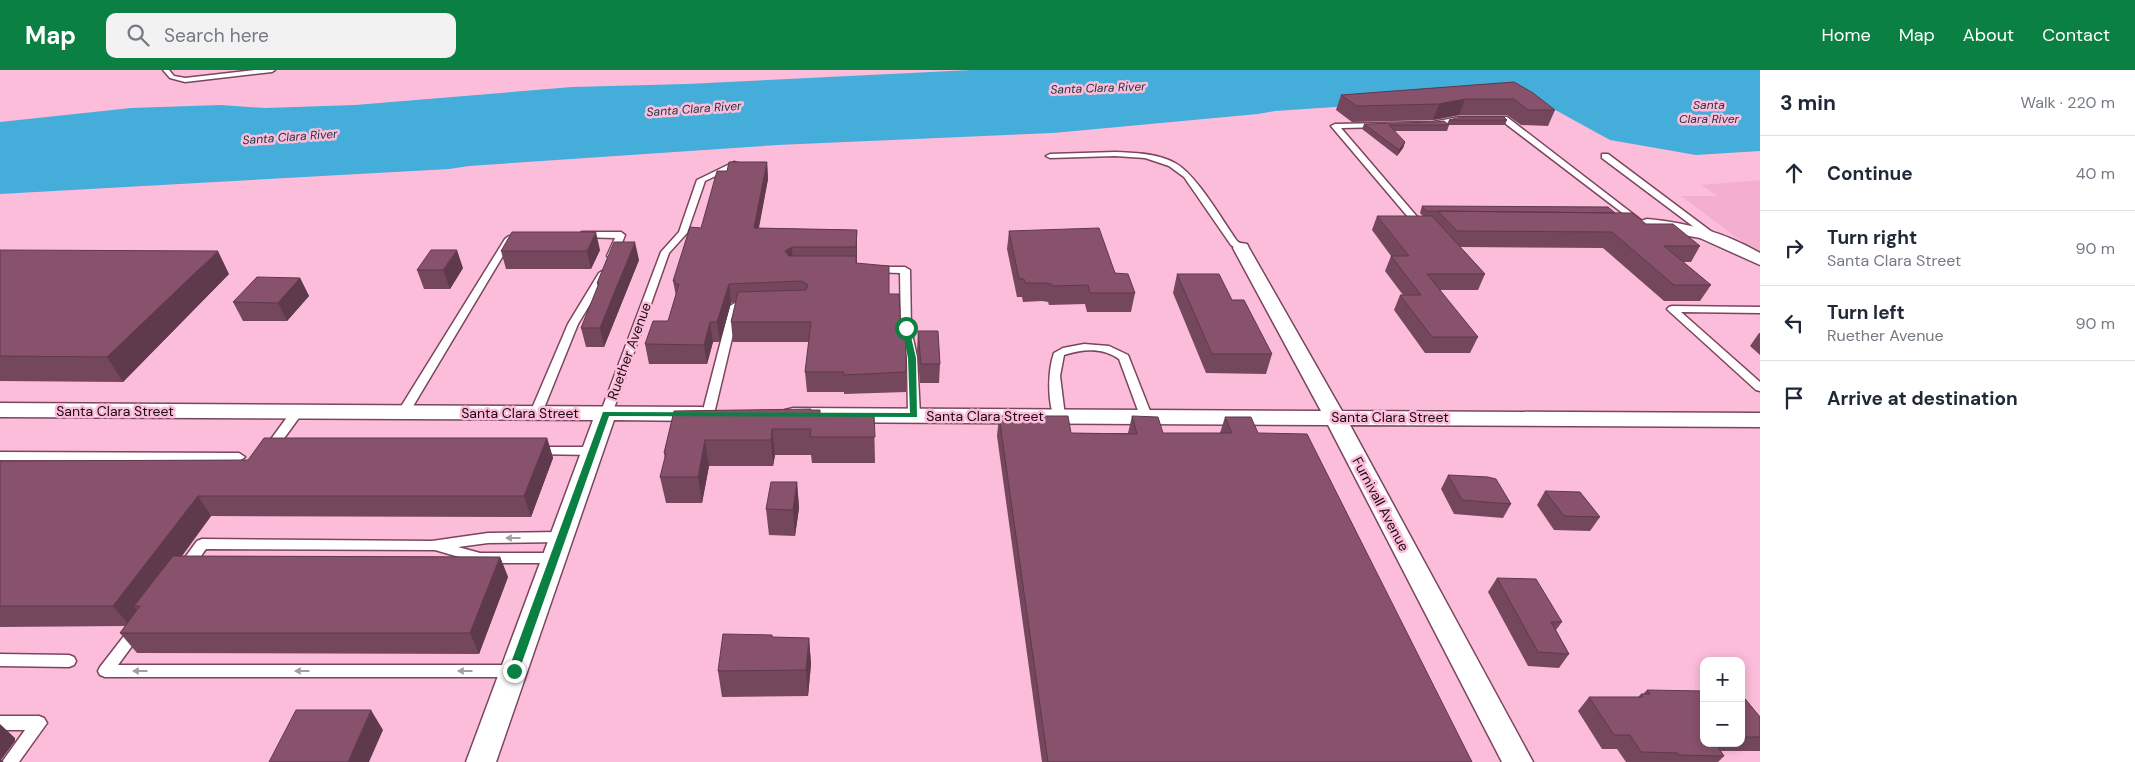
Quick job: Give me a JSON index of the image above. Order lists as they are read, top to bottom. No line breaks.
{"streets":{"street":["Ruether Avenue","Santa Clara Street","Furnivall Avenue"]},"crossings":[["Ruether Avenue","Santa Clara Street"],["Santa Clara Street","Furnivall Avenue"]],"water":["Santa Clara River"],"page":{"header":"Map","search":"Search here","nav":["Home","Map","About","Contact"],"heading":["3 min","Walk · 220 m"],"list":[["Continue","40 m"],["Turn right","Santa Clara Street","90 m"],["Turn left","Ruether Avenue","90 m"],"Arrive at destination"],"map_buttons":["+","−"]}}
